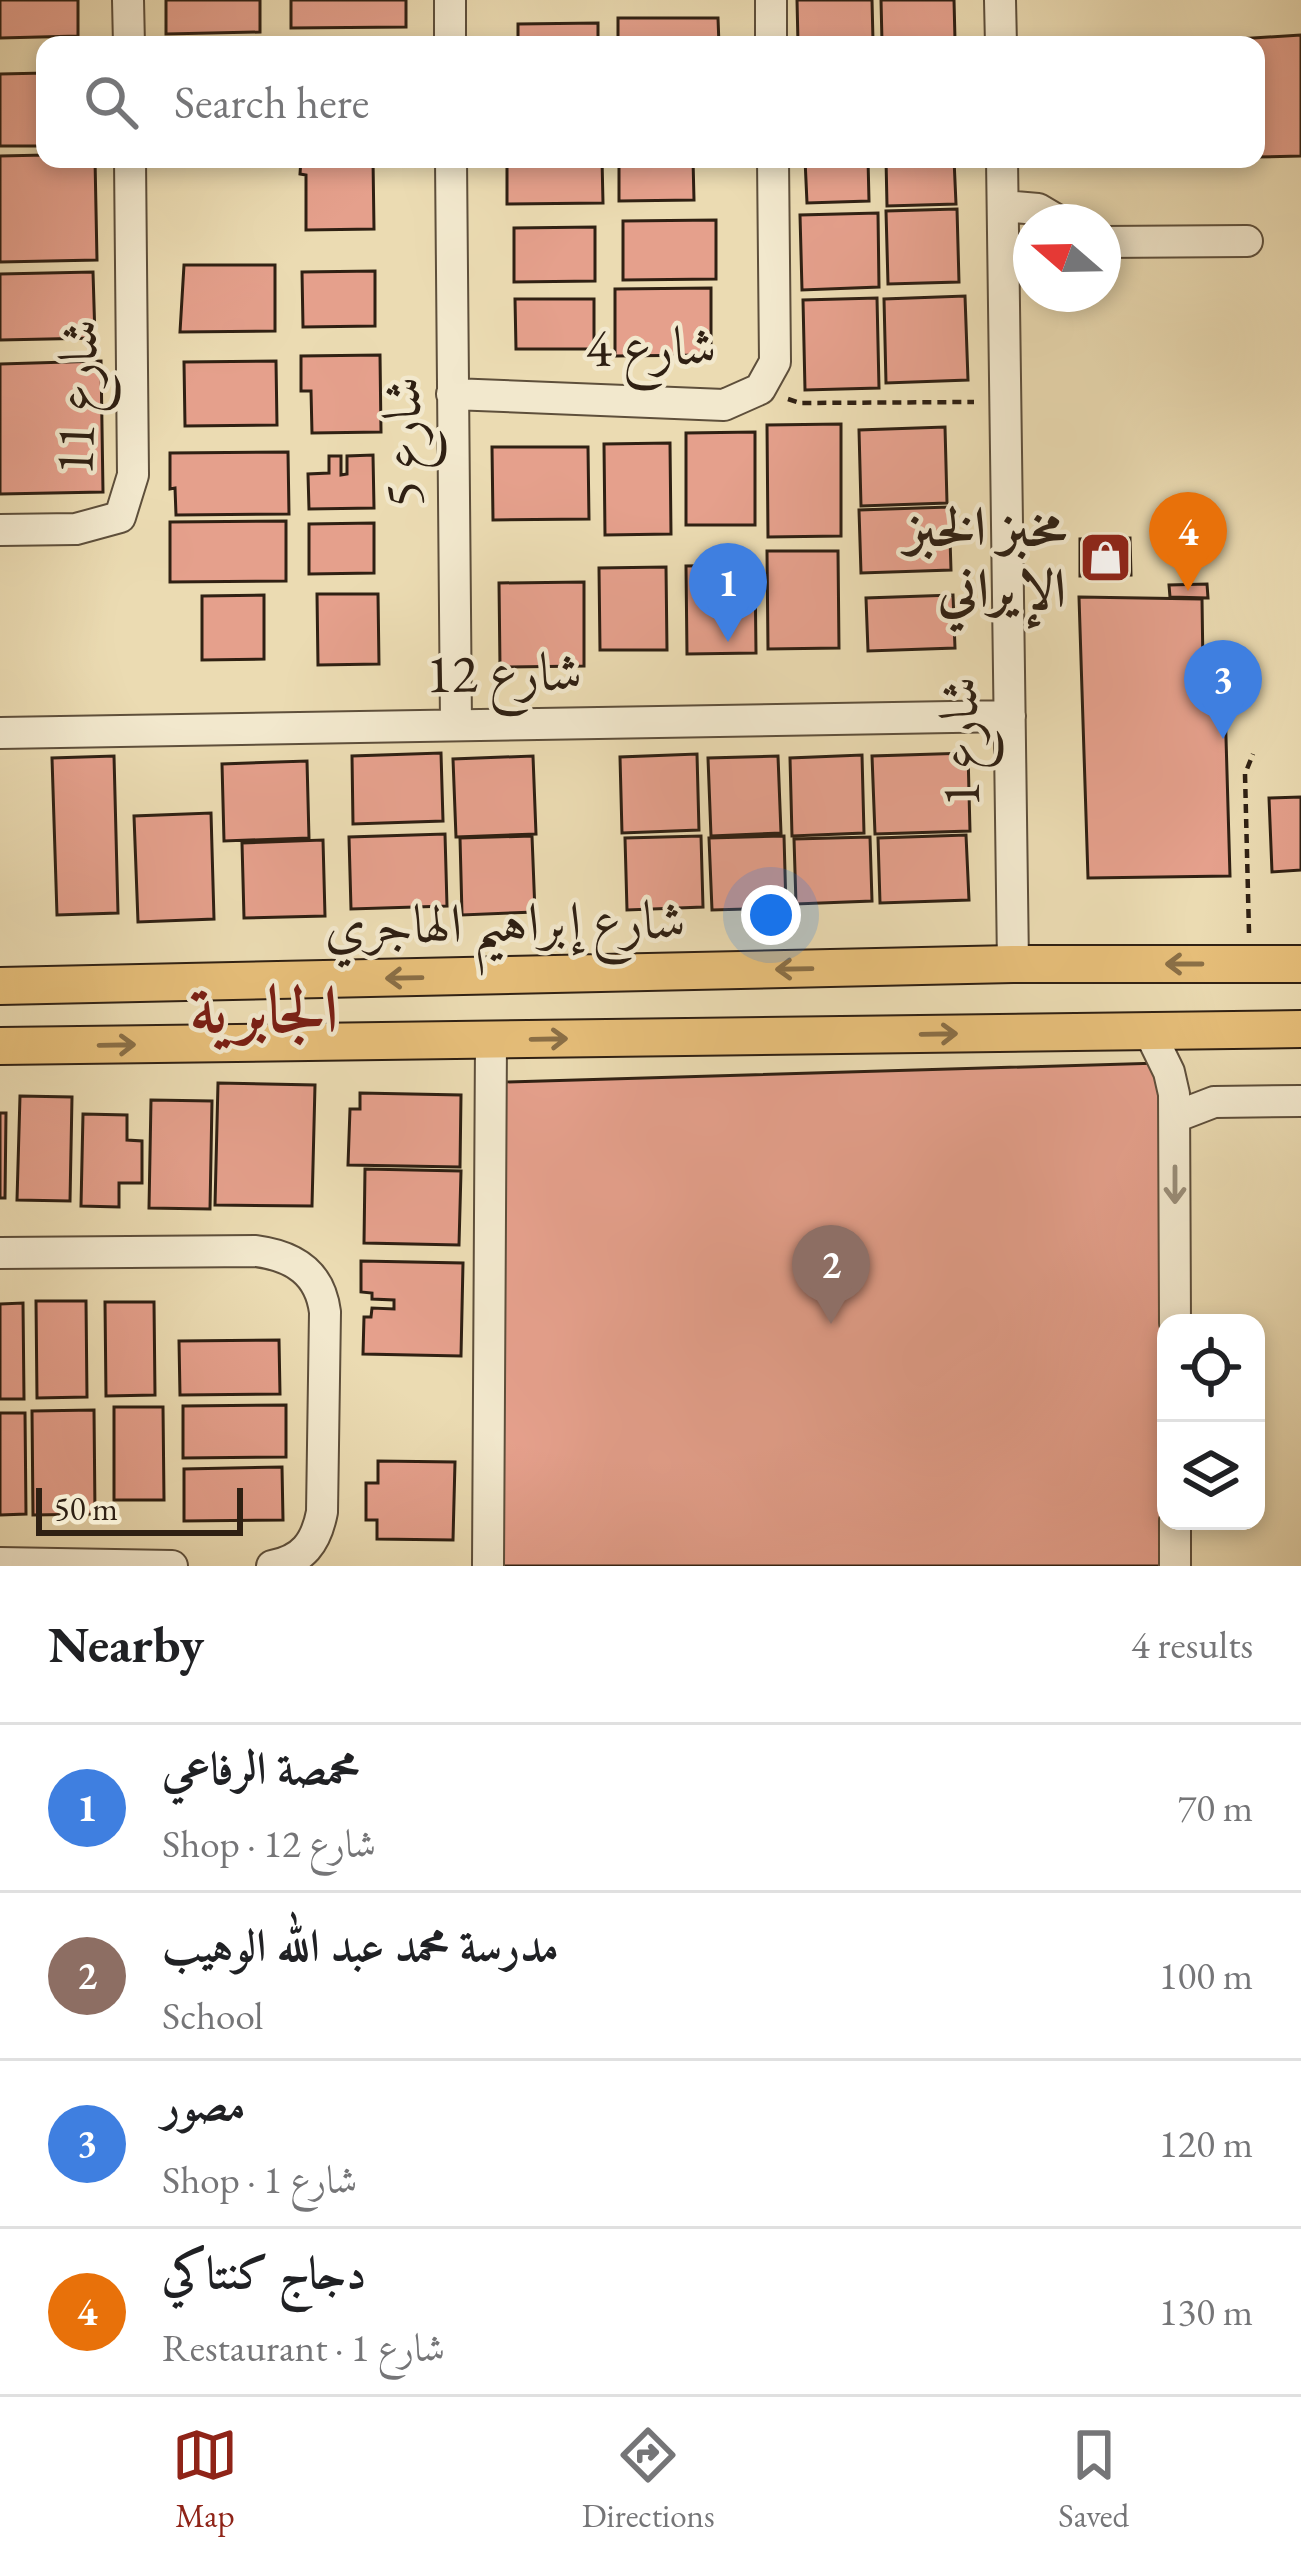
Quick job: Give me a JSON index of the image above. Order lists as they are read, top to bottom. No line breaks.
{"streets":{"main road":["شارع إبراهيم الهاجري"],"street":["شارع 4","شارع 11","شارع 5","شارع 12","شارع 1"]},"crossings":[["شارع 4","شارع 5"],["شارع 5","شارع 12"],["شارع 12","شارع 1"],["شارع 1","شارع إبراهيم الهاجري"]],"districts":["الجابرية"],"places":{"shop":["مخبز الخبز الإيراني"]},"scale_bar":"50 m","north":"left","page":{"search":"Search here","pins":["4","1","3","2"],"scale":"50 m","heading":["Nearby","4 results"],"list":[{"mark":"1","name":"محمصة الرفاعي","note":"Shop · شارع 12","value":"70 m"},{"mark":"2","name":"مدرسة محمد عبد الله الوهيب","note":"School","value":"100 m"},{"mark":"3","name":"مصور","note":"Shop · شارع 1","value":"120 m"},{"mark":"4","name":"دجاج كنتاكي","note":"Restaurant · شارع 1","value":"130 m"}],"nav":["Map","Directions","Saved"]}}
